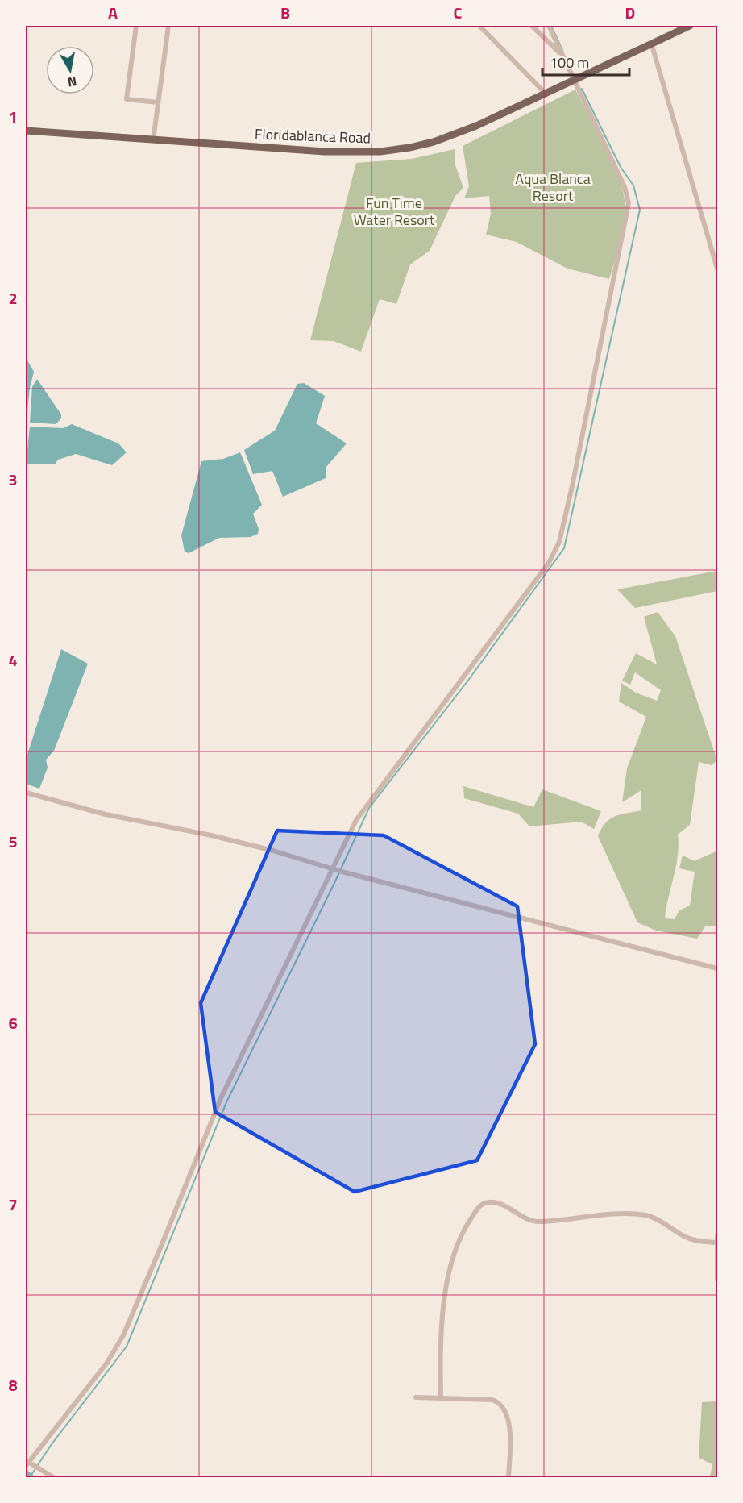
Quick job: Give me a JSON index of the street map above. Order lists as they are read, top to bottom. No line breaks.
{"streets":{"main road":["Floridablanca Road"]},"parks":["Aqua Blanca Resort","Fun Time Water Resort"],"scale_bar":"100 m","north":"bottom","grid":{"columns":["A","B","C","D"],"rows":["1","2","3","4","5","6","7","8"]}}
